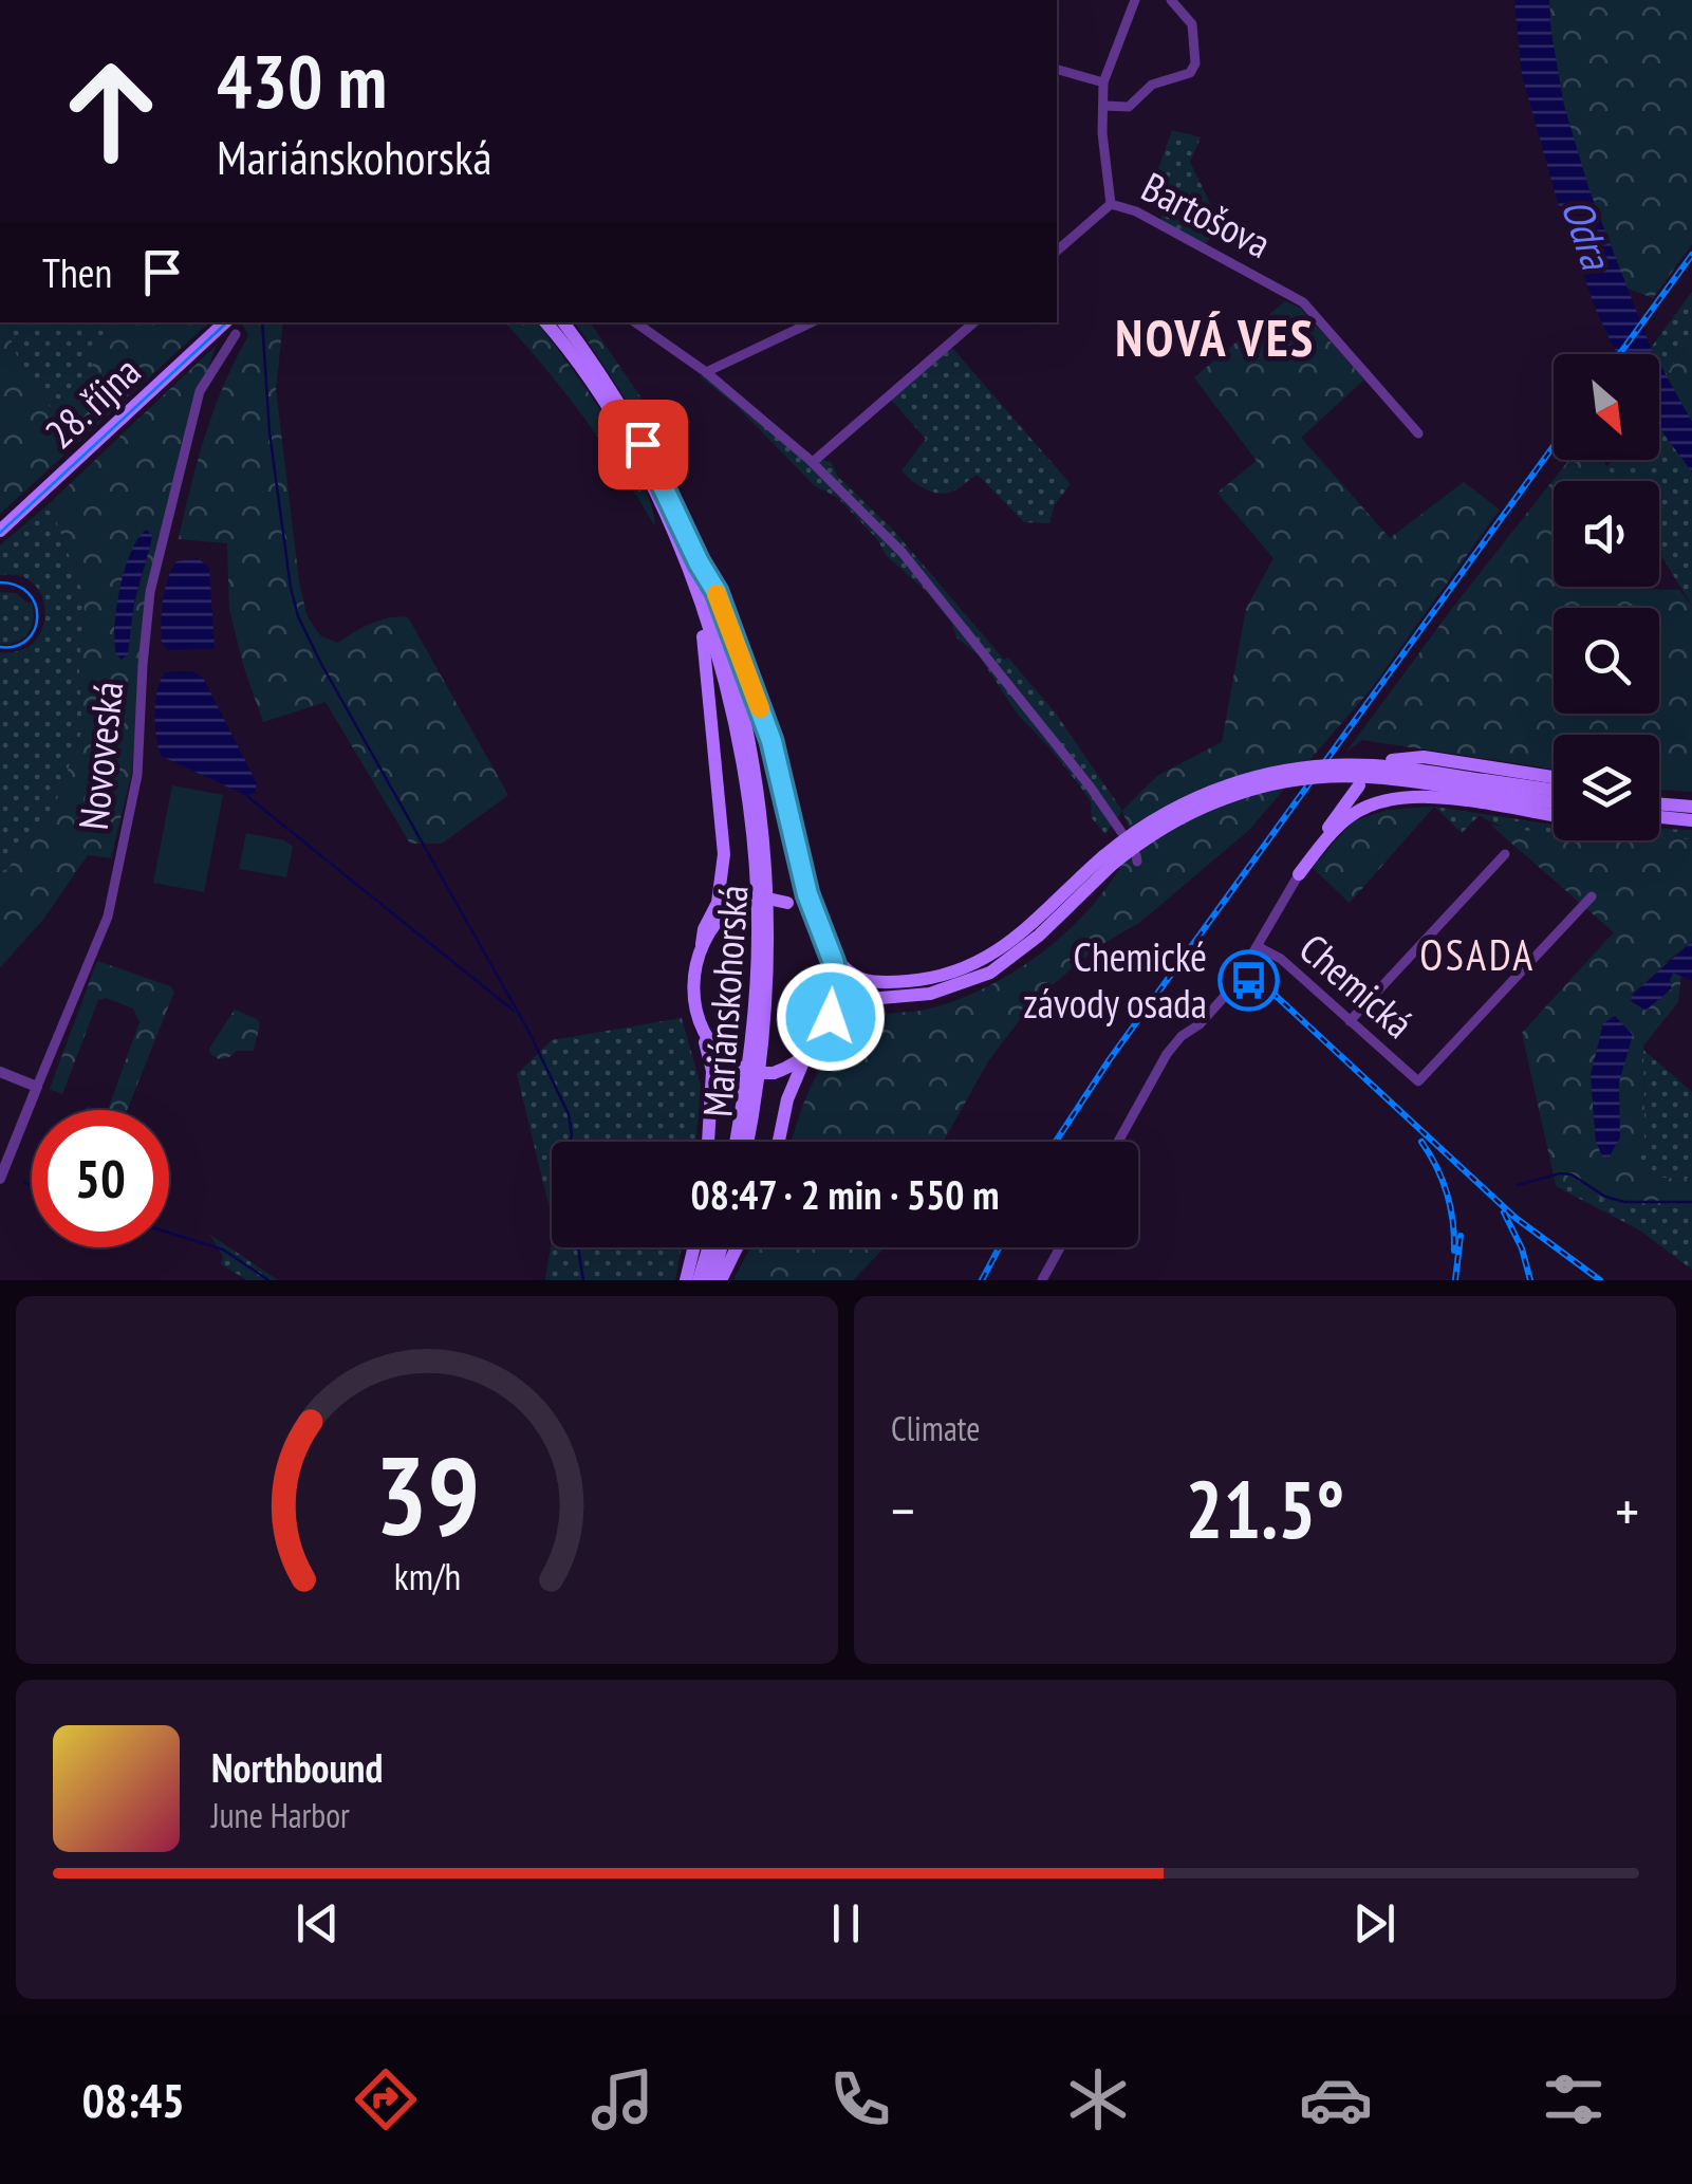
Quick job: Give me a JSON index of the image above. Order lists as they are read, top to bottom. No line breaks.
{"streets":{"main road":["28. října","Mariánskohorská"],"street":["Bartošova","Novoveská","Chemická"]},"districts":["NOVÁ VES","OSADA"],"water":["Odra"],"places":{"bus stop":["Chemické závody osada"]},"north":"bottom right","page":{"turn":["430 m","Mariánskohorská"],"then":"Then","limit":"50","trip":"08:47 · 2 min · 550 m","tile":"Climate","heat":["−","21.5°","+"],"song":["Northbound","June Harbor"],"tabs":"08:45","gauge":["39","km/h"]}}
